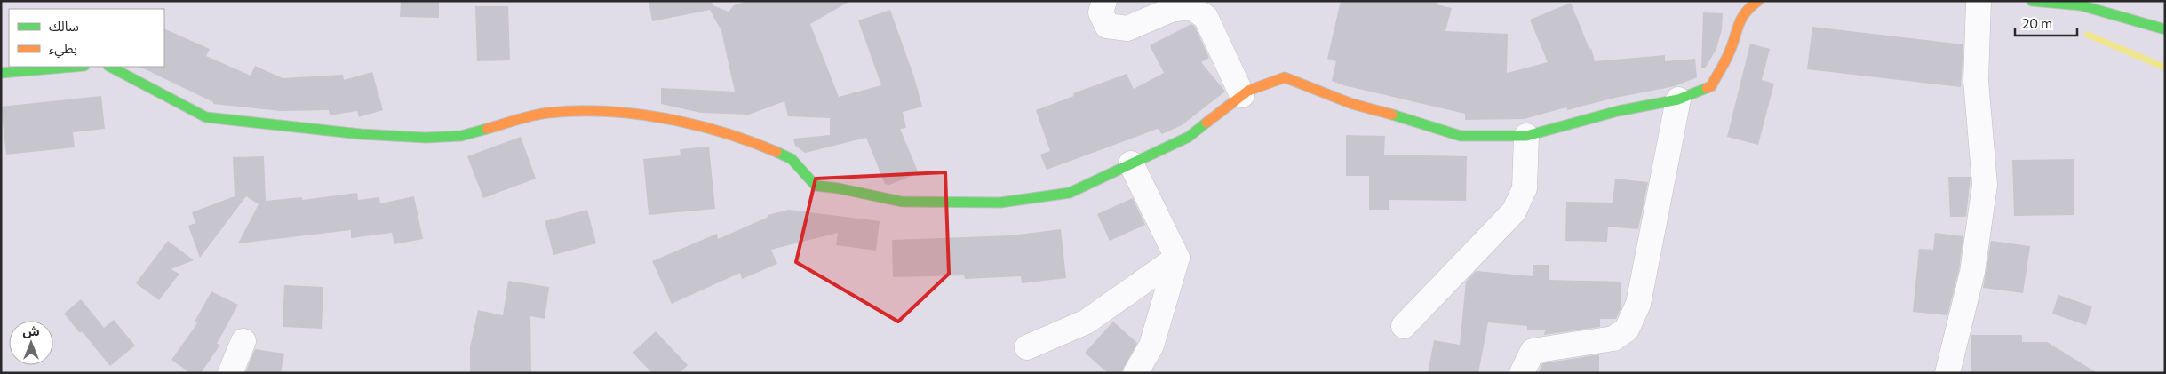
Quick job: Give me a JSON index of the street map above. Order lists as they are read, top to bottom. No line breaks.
{"legend":["سالك","بطيء"],"scale_bar":"20 m","north":"top"}
